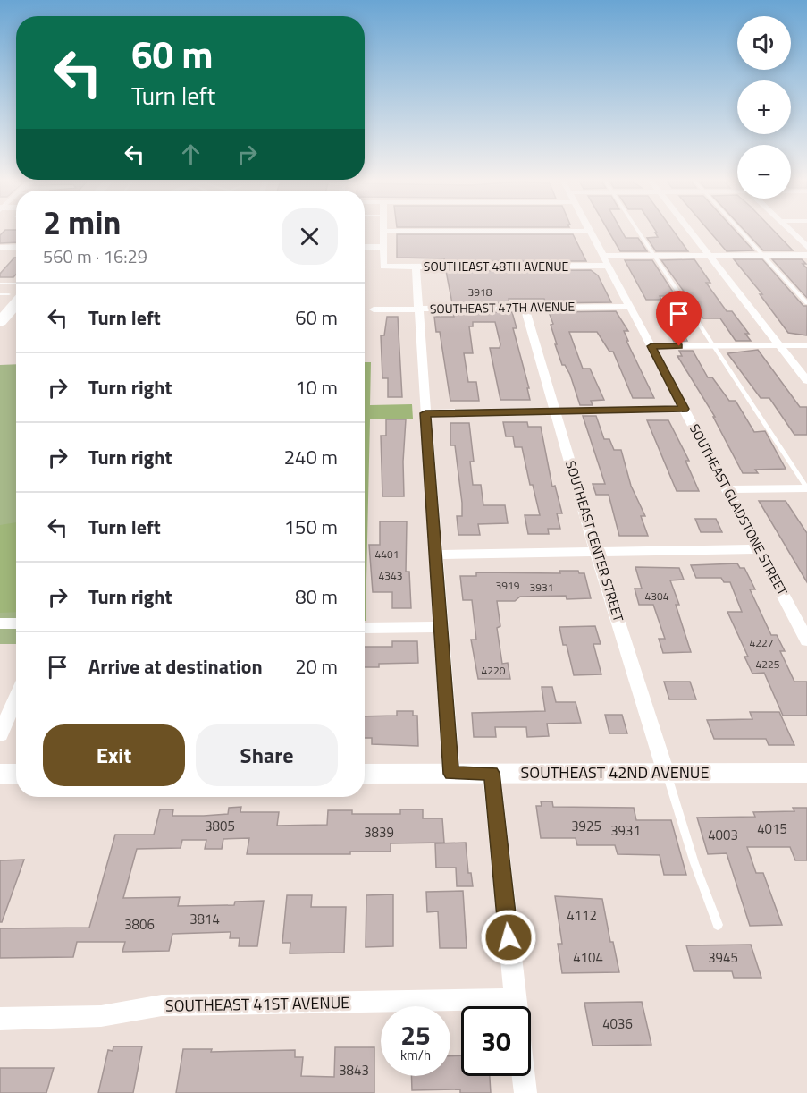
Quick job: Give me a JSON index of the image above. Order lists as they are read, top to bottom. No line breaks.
{"streets":{"street":["SOUTHEAST 48TH AVENUE","SOUTHEAST 47TH AVENUE","SOUTHEAST GLADSTONE STREET","SOUTHEAST CENTER STREET","SOUTHEAST 42ND AVENUE","SOUTHEAST 41ST AVENUE"]},"crossings":[["SOUTHEAST 48TH AVENUE","SOUTHEAST GLADSTONE STREET"],["SOUTHEAST 47TH AVENUE","SOUTHEAST GLADSTONE STREET"],["SOUTHEAST 47TH AVENUE","SOUTHEAST CENTER STREET"],["SOUTHEAST CENTER STREET","SOUTHEAST 42ND AVENUE"]],"house_numbers":["3918","4401","4343","3919","3931","4304","4227","4225","4220","3805","3925","4015","3931","3839","4003","4112","3814","3806","4104","3945","4036","3843"],"page":{"map_buttons":["+","−"],"turn":["60 m","Turn left"],"heading":["2 min","560 m · 16:29"],"list":[{"name":"Turn left","value":"60 m"},{"name":"Turn right","value":"10 m"},{"name":"Turn right","value":"240 m"},{"name":"Turn left","value":"150 m"},{"name":"Turn right","value":"80 m"},{"name":"Arrive at destination","value":"20 m"}],"buttons":["Exit","Share"],"speed":"25 km/h","limit":"30"}}
